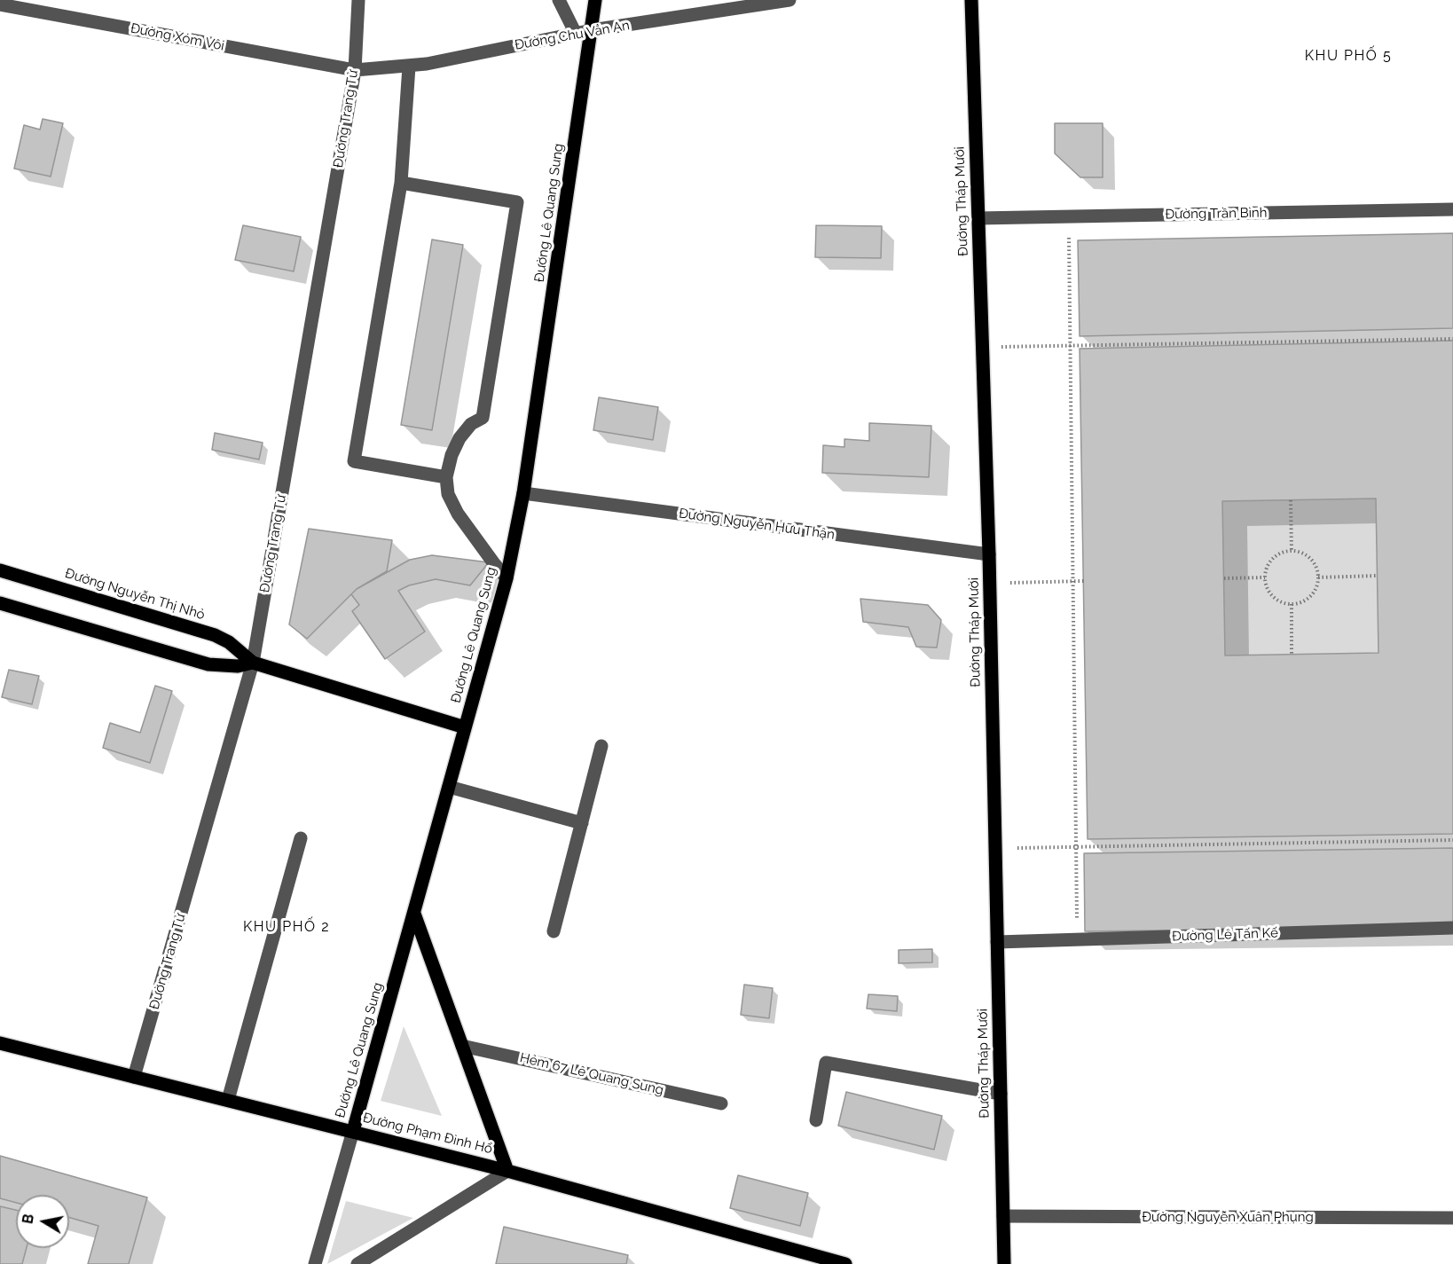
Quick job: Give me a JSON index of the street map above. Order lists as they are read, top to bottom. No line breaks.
{"streets":{"main road":["Đường Tháp Mười","Đường Lê Quang Sung","Đường Nguyễn Thị Nhỏ","Đường Phạm Đình Hổ"],"street":["Đường Chu Văn An","Đường Xóm Vôi","Đường Trang Tử","Đường Trần Bình","Đường Nguyễn Hữu Thận","Đường Lê Tấn Kế","Hẻm 67 Lê Quang Sung","Đường Nguyễn Xuân Phụng"]},"crossings":[["Đường Chu Văn An","Đường Xóm Vôi"],["Đường Chu Văn An","Đường Trang Tử"],["Đường Chu Văn An","Đường Lê Quang Sung"],["Đường Xóm Vôi","Đường Trang Tử"],["Đường Trang Tử","Đường Nguyễn Thị Nhỏ"],["Đường Trang Tử","Đường Phạm Đình Hổ"],["Đường Tháp Mười","Đường Trần Bình"],["Đường Tháp Mười","Đường Nguyễn Hữu Thận"],["Đường Tháp Mười","Đường Lê Tấn Kế"],["Đường Tháp Mười","Đường Nguyễn Xuân Phụng"],["Đường Lê Quang Sung","Đường Nguyễn Hữu Thận"],["Đường Lê Quang Sung","Đường Nguyễn Thị Nhỏ"],["Đường Lê Quang Sung","Đường Phạm Đình Hổ"]],"districts":["KHU PHỐ 5","KHU PHỐ 2"],"north":"left"}
